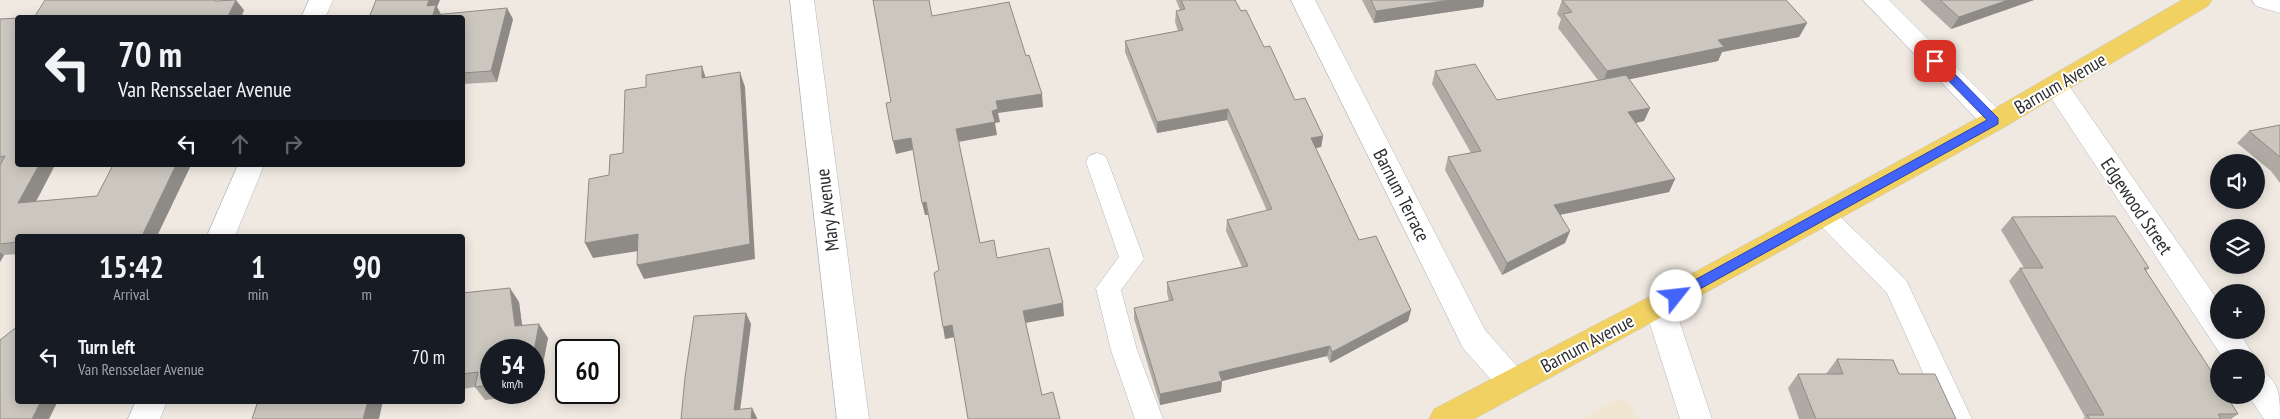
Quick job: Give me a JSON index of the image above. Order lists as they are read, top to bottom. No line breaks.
{"streets":{"main road":["Barnum Avenue"],"street":["Barnum Terrace","Edgewood Street","Mary Avenue"]},"crossings":[["Barnum Avenue","Barnum Terrace"],["Barnum Avenue","Edgewood Street"]],"page":{"turn":["70 m","Van Rensselaer Avenue"],"map_buttons":["+","−"],"eta":["15:42","Arrival","1","min","90","m"],"list":[{"name":"Turn left","note":"Van Rensselaer Avenue","value":"70 m"}],"speed":"54 km/h","limit":"60"}}
